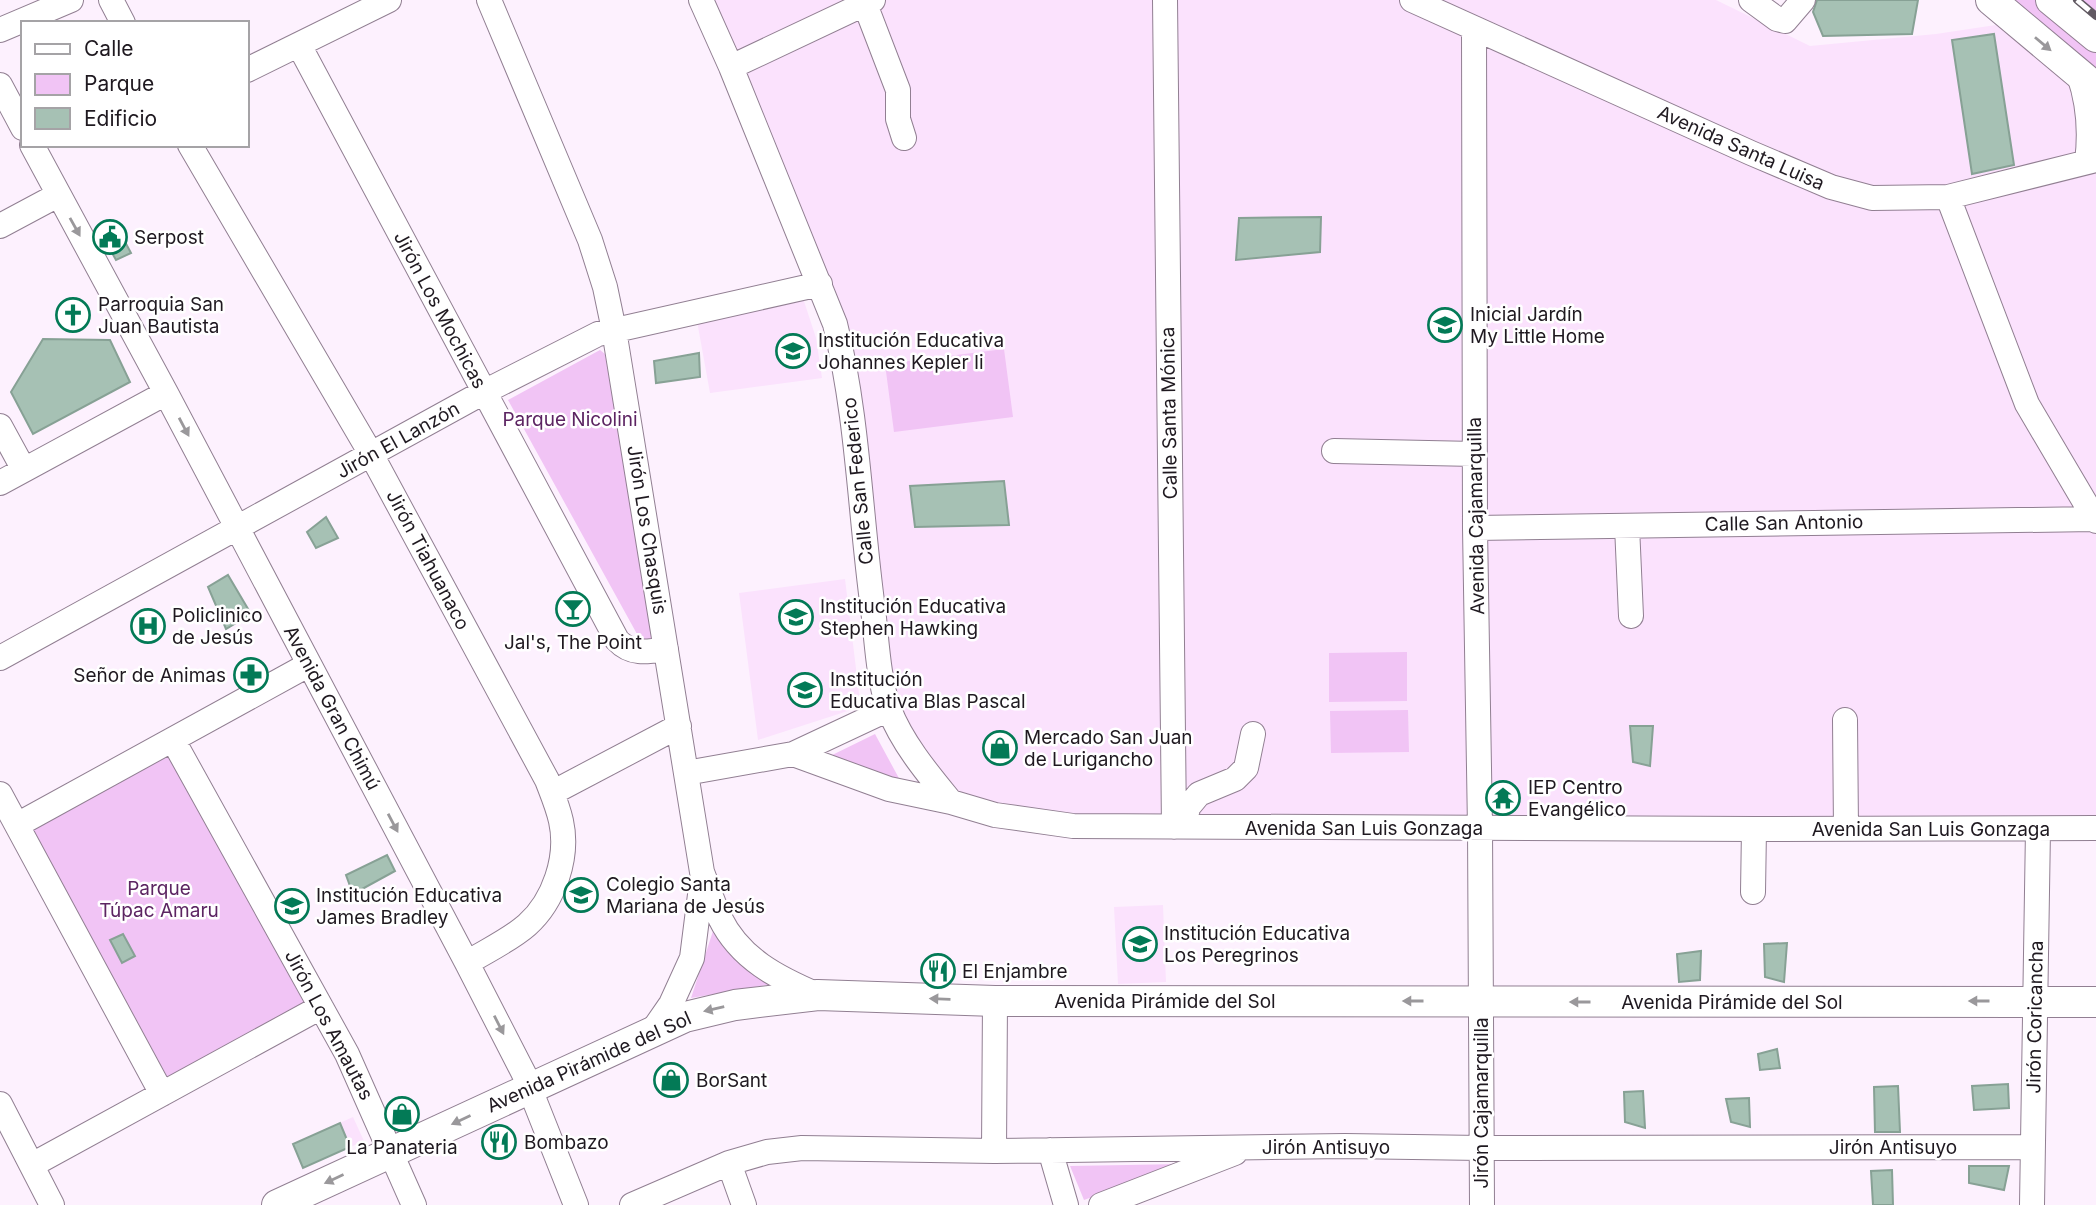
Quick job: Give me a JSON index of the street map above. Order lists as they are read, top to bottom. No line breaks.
{"streets":{"main road":["Avenida Pirámide del Sol"],"street":["Avenida Santa Luisa","Jirón Los Mochicas","Calle Santa Mónica","Jirón El Lanzón","Calle San Federico","Avenida Cajamarquilla","Calle San Antonio","Jirón Los Chasquis","Jirón Tiahuanaco","Avenida Gran Chimú","Avenida San Luis Gonzaga","Jirón Coricancha","Jirón Los Amautas","Jirón Cajamarquilla","Jirón Antisuyo"]},"crossings":[["Avenida Santa Luisa","Avenida Cajamarquilla"],["Jirón Los Mochicas","Jirón El Lanzón"],["Jirón Los Mochicas","Jirón Los Chasquis"],["Calle Santa Mónica","Avenida San Luis Gonzaga"],["Jirón El Lanzón","Calle San Federico"],["Jirón El Lanzón","Jirón Los Chasquis"],["Jirón El Lanzón","Jirón Tiahuanaco"],["Jirón El Lanzón","Avenida Gran Chimú"],["Calle San Federico","Avenida San Luis Gonzaga"],["Avenida Cajamarquilla","Calle San Antonio"],["Avenida Cajamarquilla","Avenida San Luis Gonzaga"],["Avenida Cajamarquilla","Avenida Pirámide del Sol"],["Avenida Cajamarquilla","Jirón Cajamarquilla"],["Jirón Los Chasquis","Avenida Pirámide del Sol"],["Jirón Tiahuanaco","Avenida Gran Chimú"],["Avenida Gran Chimú","Avenida Pirámide del Sol"],["Avenida San Luis Gonzaga","Jirón Coricancha"],["Avenida Pirámide del Sol","Jirón Coricancha"],["Avenida Pirámide del Sol","Jirón Los Amautas"],["Avenida Pirámide del Sol","Jirón Cajamarquilla"],["Jirón Coricancha","Jirón Antisuyo"],["Jirón Cajamarquilla","Jirón Antisuyo"]],"one_way":["Avenida Gran Chimú","Avenida Pirámide del Sol"],"parks":["Parque Nicolini","Parque Túpac Amaru"],"places":{"public building":["Serpost"],"church":["Parroquia San Juan Bautista"],"school or university":["Inicial Jardín My Little Home","Institución Educativa Johannes Kepler Ii","Institución Educativa Stephen Hawking","Institución Educativa Blas Pascal","Colegio Santa Mariana de Jesús","Institución Educativa James Bradley","Institución Educativa Los Peregrinos"],"bar":["Jal's, The Point"],"hospital":["Policlinico de Jesús"],"pharmacy":["Señor de Animas"],"shop":["Mercado San Juan de Lurigancho","BorSant","La Panateria"],"temple":["IEP Centro Evangélico"],"restaurant":["El Enjambre","Bombazo"]},"legend":["Calle","Parque","Edificio"]}
